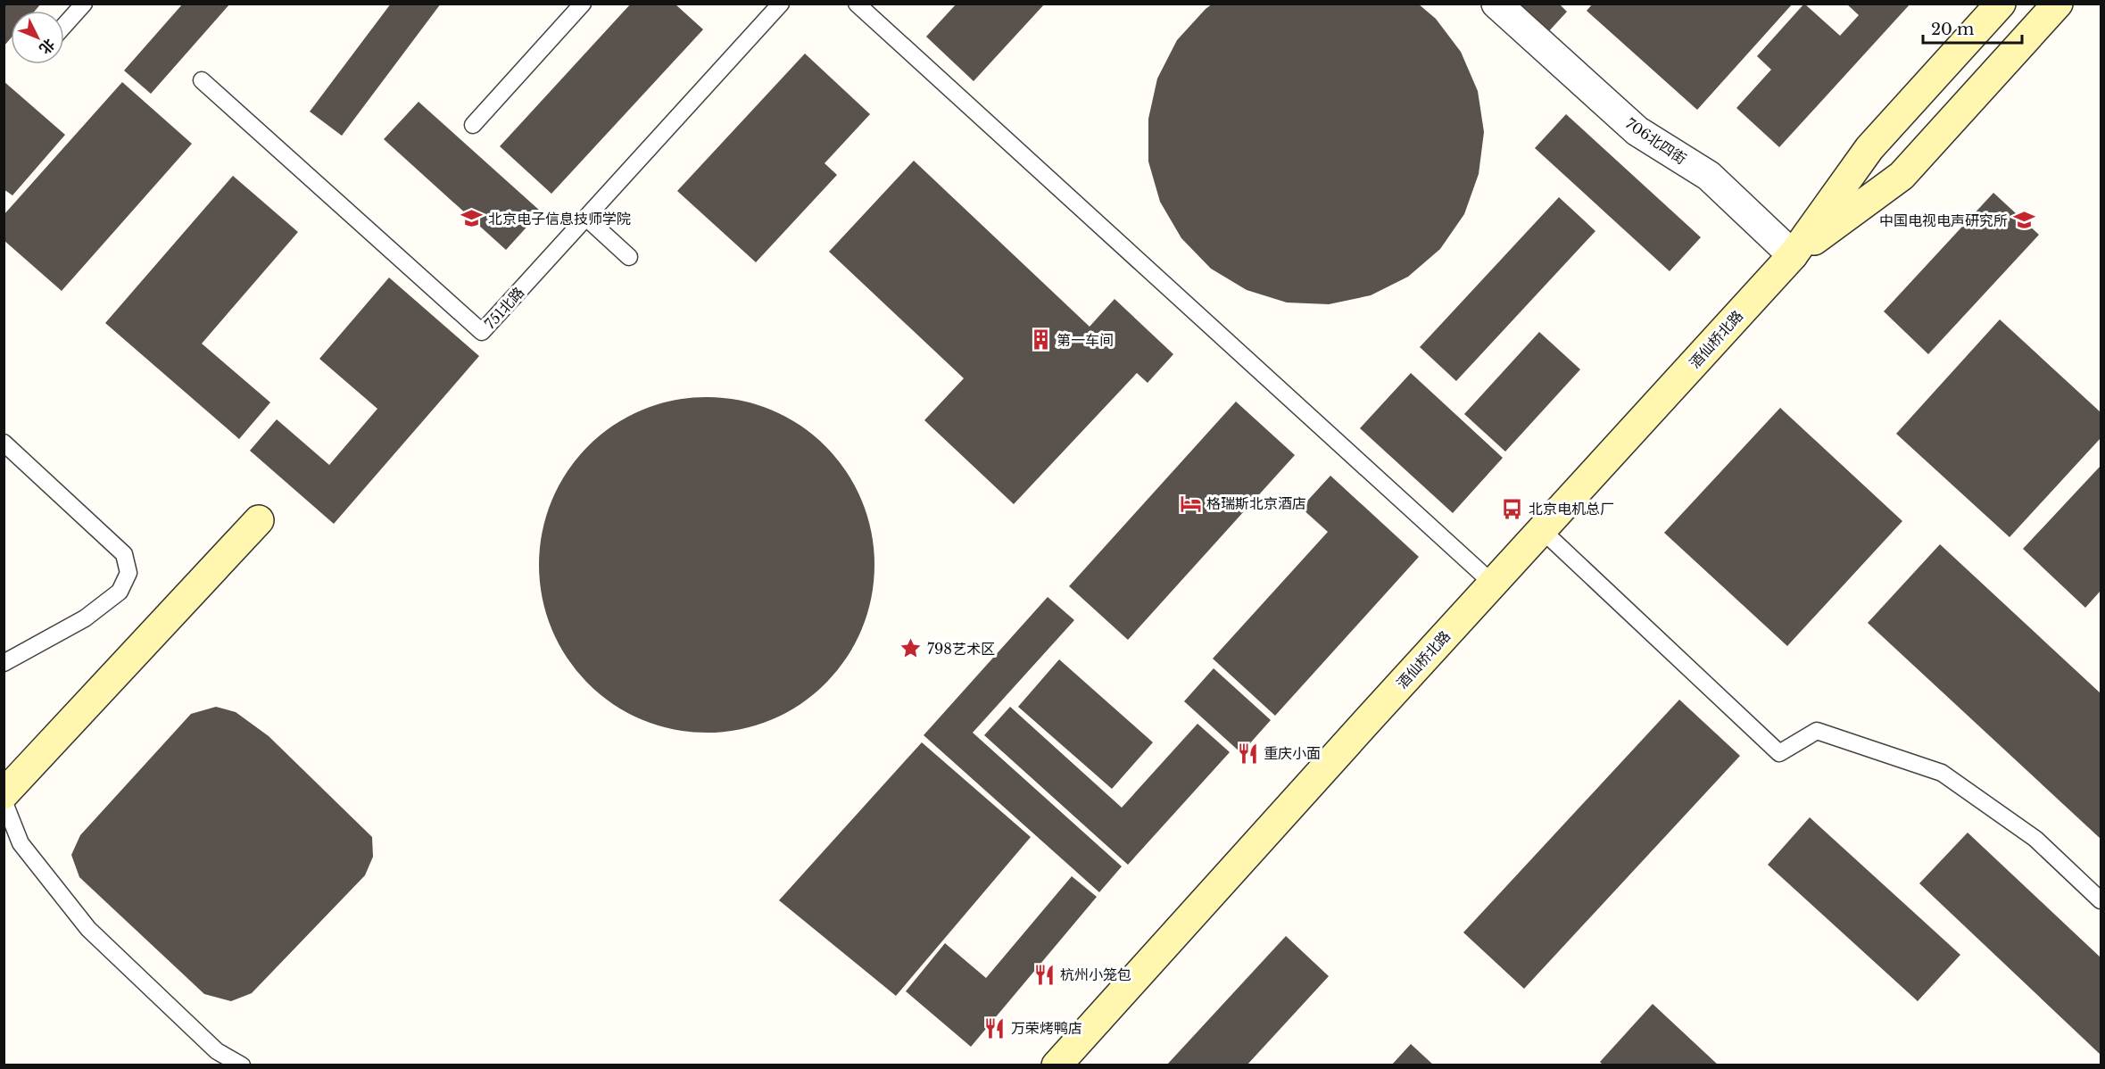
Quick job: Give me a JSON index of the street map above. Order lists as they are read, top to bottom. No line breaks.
{"streets":{"street":["706北四街","酒仙桥北路"],"lane":["751北路"]},"crossings":[["706北四街","酒仙桥北路"]],"places":{"school or university":["北京电子信息技师学院","中国电视电声研究所"],"building":["第一车间"],"hotel":["格瑞斯北京酒店"],"bus stop":["北京电机总厂"],"place":["798艺术区"],"restaurant":["重庆小面","杭州小笼包","万荣烤鸭店"]},"scale_bar":"20 m","north":"bottom right"}
